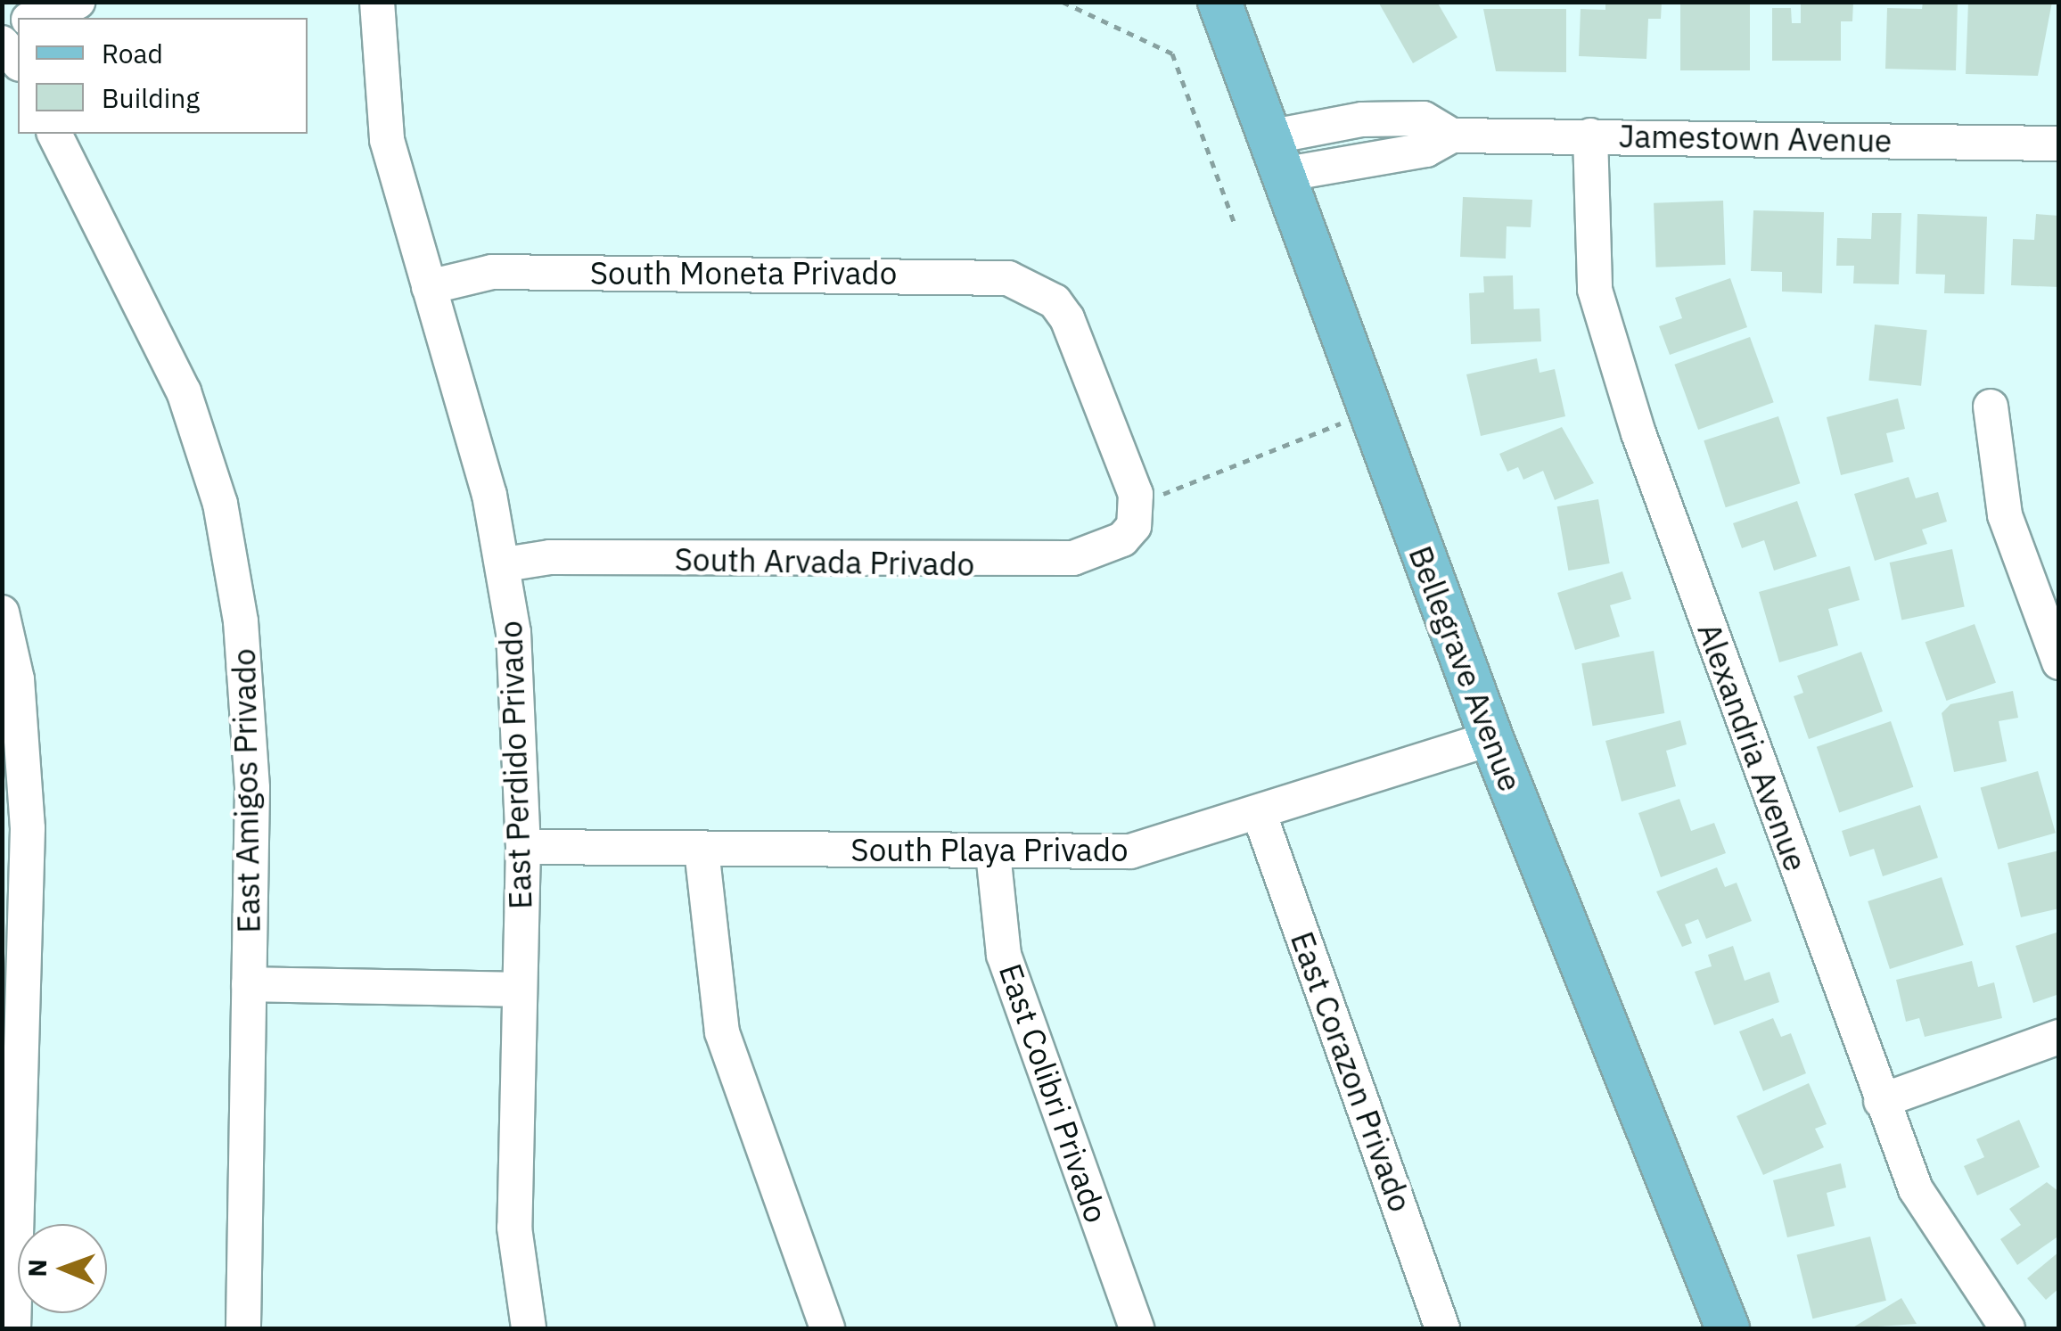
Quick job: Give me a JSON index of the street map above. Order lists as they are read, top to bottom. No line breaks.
{"streets":{"main road":["Bellegrave Avenue"],"street":["Jamestown Avenue","South Moneta Privado","South Arvada Privado","Alexandria Avenue","East Perdido Privado","East Amigos Privado","South Playa Privado","East Corazon Privado","East Colibri Privado"]},"crossings":[["Jamestown Avenue","Bellegrave Avenue"],["Jamestown Avenue","Alexandria Avenue"],["South Moneta Privado","South Arvada Privado"],["South Moneta Privado","East Perdido Privado"],["South Arvada Privado","East Perdido Privado"],["Bellegrave Avenue","South Playa Privado"],["East Perdido Privado","South Playa Privado"],["South Playa Privado","East Corazon Privado"],["South Playa Privado","East Colibri Privado"]],"legend":["Road","Building"],"north":"left"}
